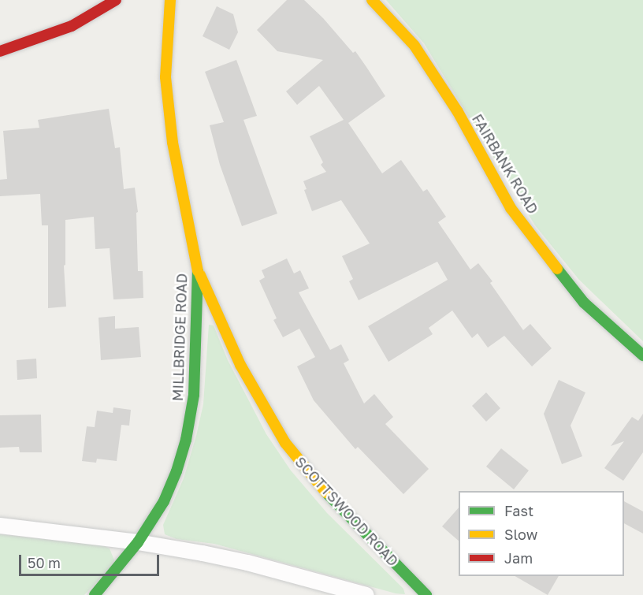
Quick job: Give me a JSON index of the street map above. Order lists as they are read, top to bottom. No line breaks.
{"streets":{"street":["FAIRBANK ROAD","MILLBRIDGE ROAD","SCOTTSWOOD ROAD"]},"crossings":[["MILLBRIDGE ROAD","SCOTTSWOOD ROAD"]],"legend":["Fast","Slow","Jam"],"scale_bar":"50 m"}
